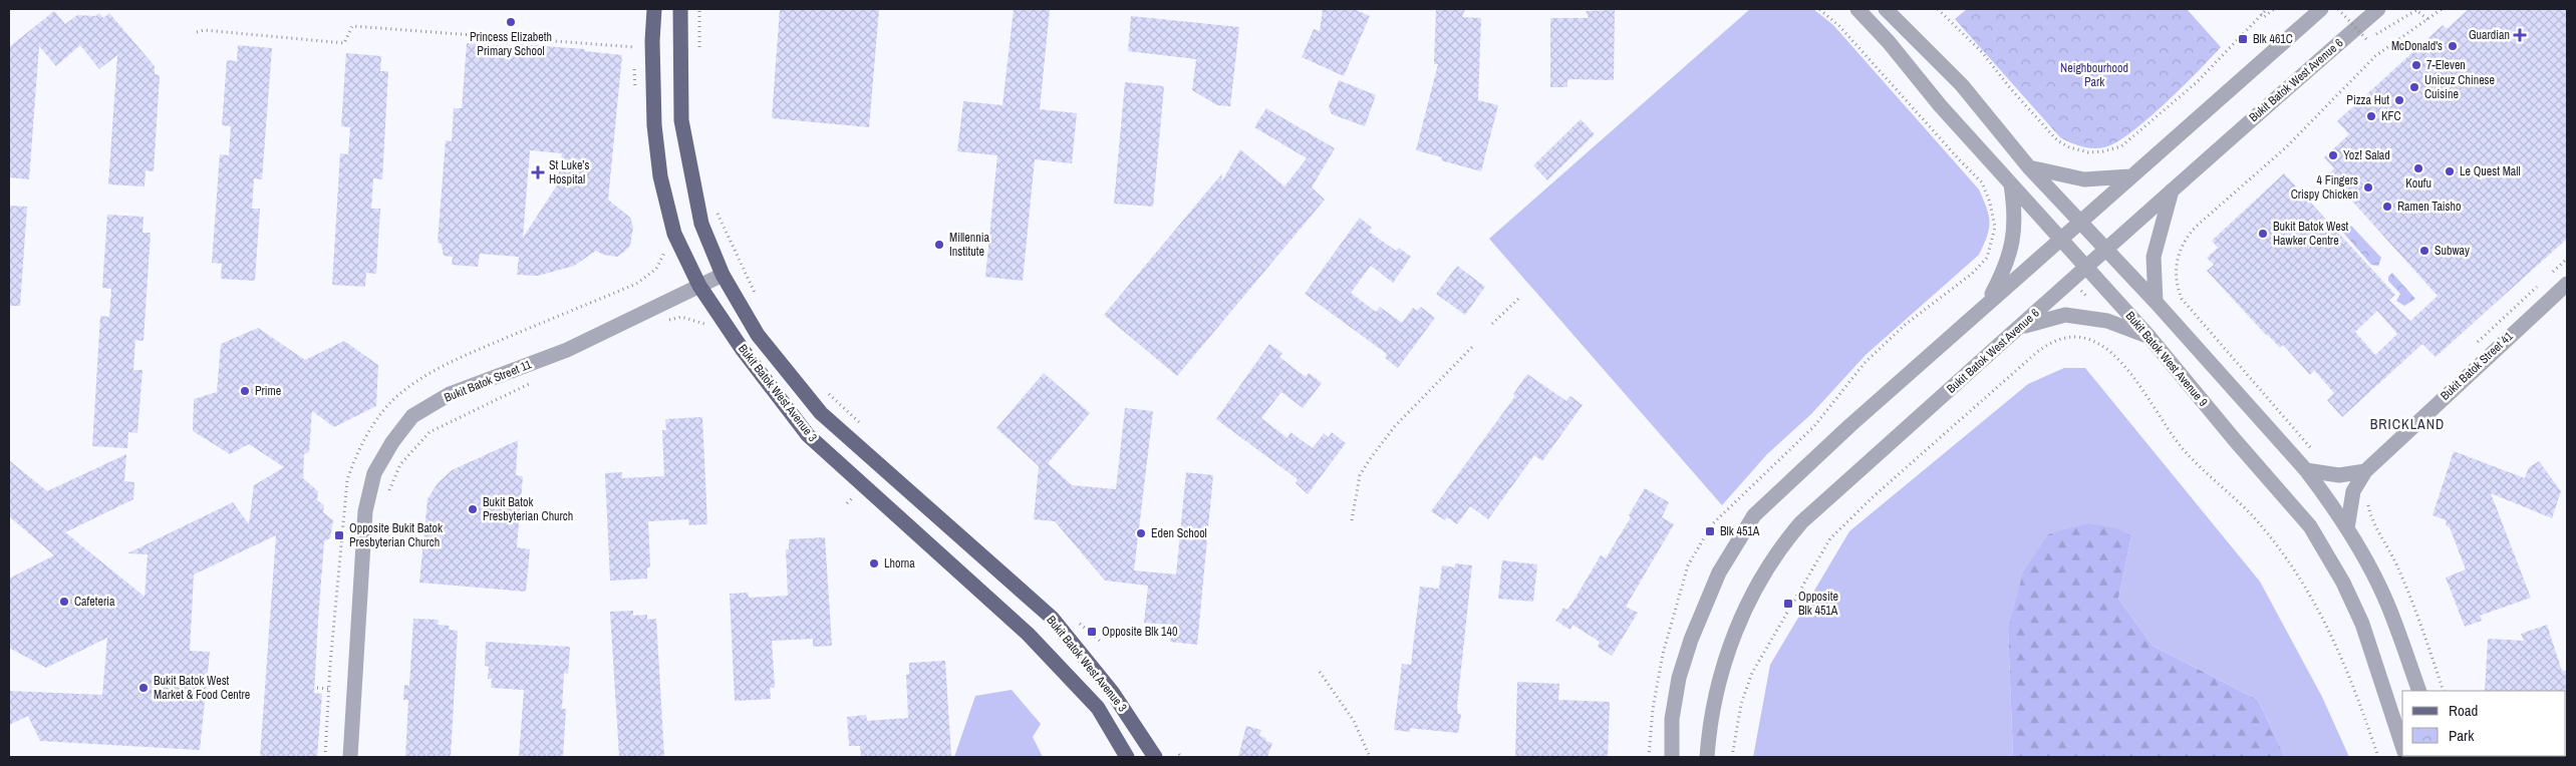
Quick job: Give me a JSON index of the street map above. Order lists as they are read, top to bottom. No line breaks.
{"streets":{"main road":["Bukit Batok West Avenue 3"],"street":["Bukit Batok West Avenue 6","Bukit Batok West Avenue 9","Bukit Batok Street 41","Bukit Batok Street 11"]},"crossings":[["Bukit Batok West Avenue 6","Bukit Batok West Avenue 9"],["Bukit Batok Street 11","Bukit Batok West Avenue 3"]],"districts":["BRICKLAND"],"parks":["Neighbourhood Park"],"places":{"other":["Princess Elizabeth Primary School","McDonald's","7-Eleven","Unicuz Chinese Cuisine","Pizza Hut","KFC","Yoz! Salad","Koufu","Le Quest Mall","4 Fingers Crispy Chicken","Ramen Taisho","Bukit Batok West Hawker Centre","Millennia Institute","Subway","Prime","Bukit Batok Presbyterian Church","Eden School","Lhorna","Cafeteria","Bukit Batok West Market & Food Centre"],"health":["Guardian","St Luke’s Hospital"],"transit":["Blk 461C","Blk 451A","Opposite Bukit Batok Presbyterian Church","Opposite Blk 451A","Opposite Blk 140"]},"legend":["Road","Park"]}
